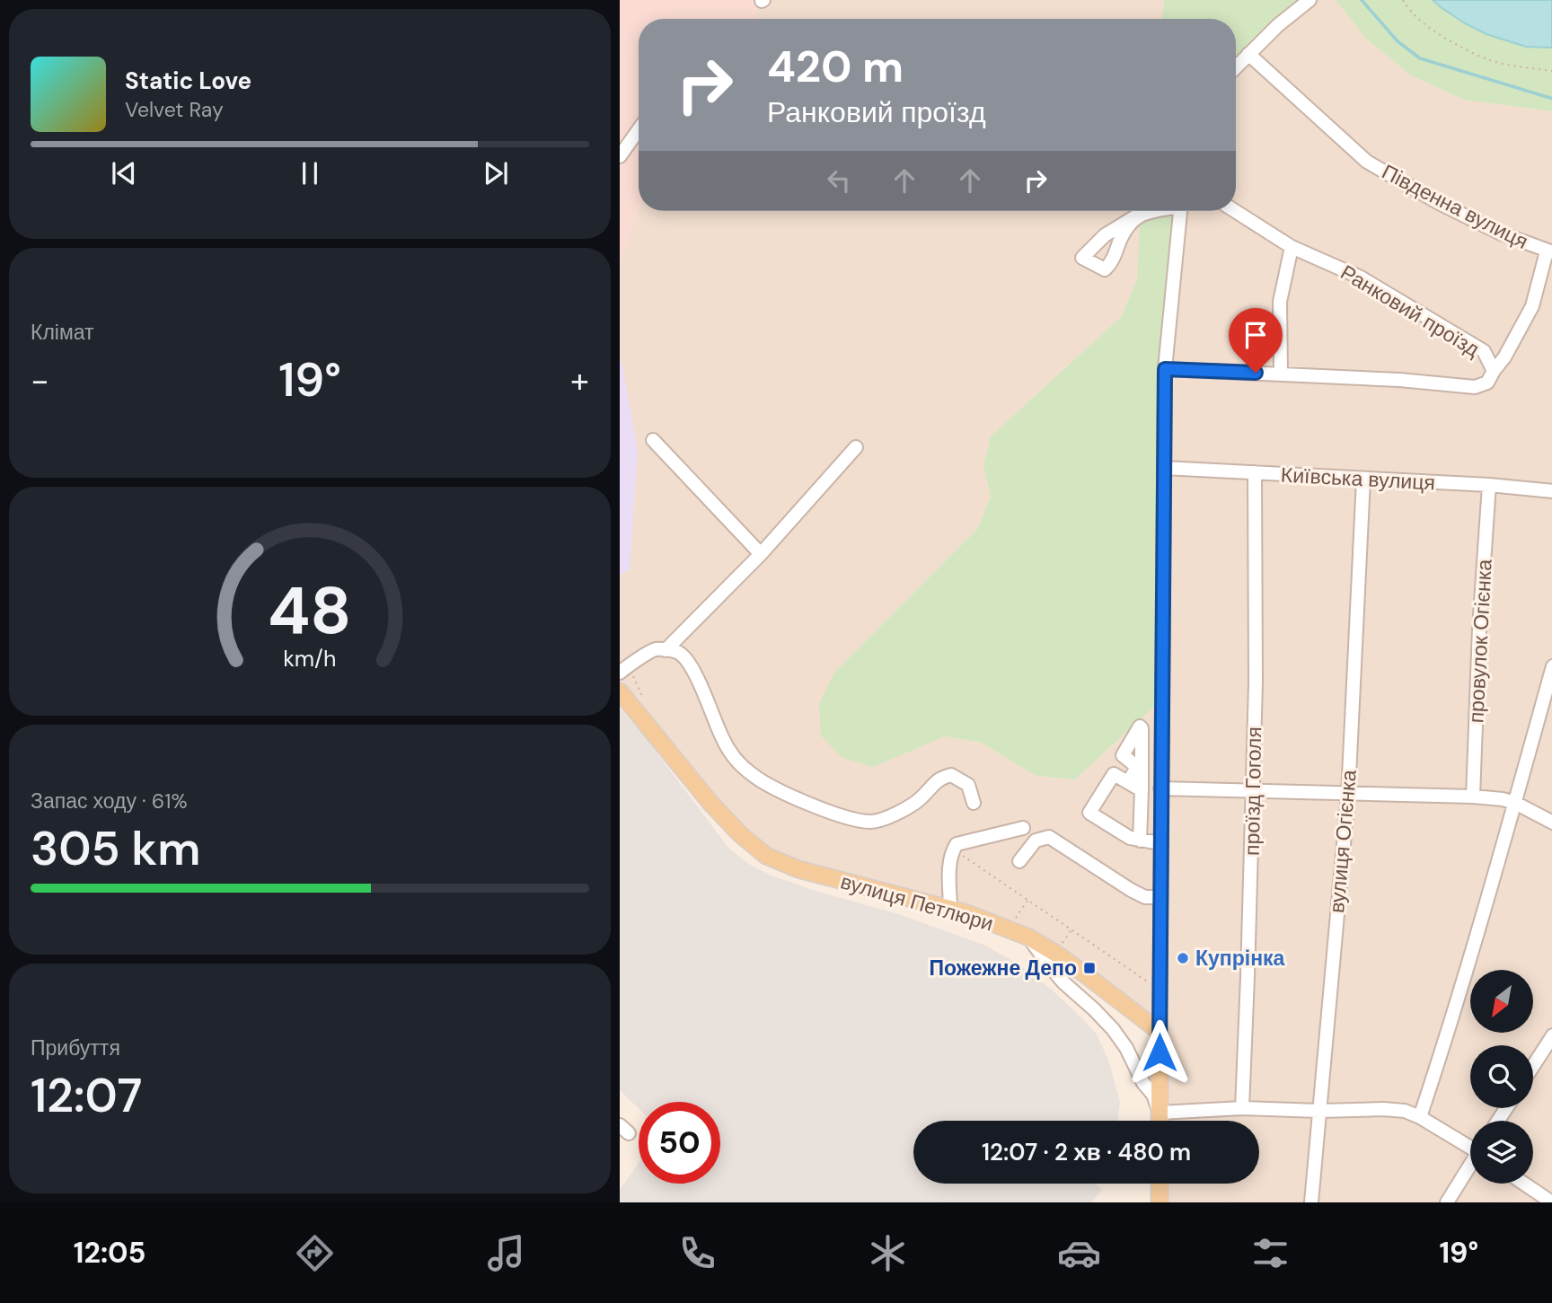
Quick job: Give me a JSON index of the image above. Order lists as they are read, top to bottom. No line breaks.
{"streets":{"main road":["вулиця Петлюри"],"street":["Південна вулиця","Ранковий проїзд","Київська вулиця","провулок Огієнка","проїзд Гоголя","вулиця Огієнка"]},"crossings":[["Київська вулиця","провулок Огієнка"],["Київська вулиця","проїзд Гоголя"],["Київська вулиця","вулиця Огієнка"]],"places":{"other":["Купрінка"],"transit":["Пожежне Депо"]},"north":"bottom left","page":{"turn":["420 m","Ранковий проїзд"],"song":["Static Love","Velvet Ray"],"tile":["Клімат",["Запас ходу · 61%","305 km"],["Прибуття","12:07"]],"heat":["−","19°","+"],"limit":"50","trip":"12:07 · 2 хв · 480 m","tabs":["12:05","19°"],"gauge":["48","km/h"]}}
